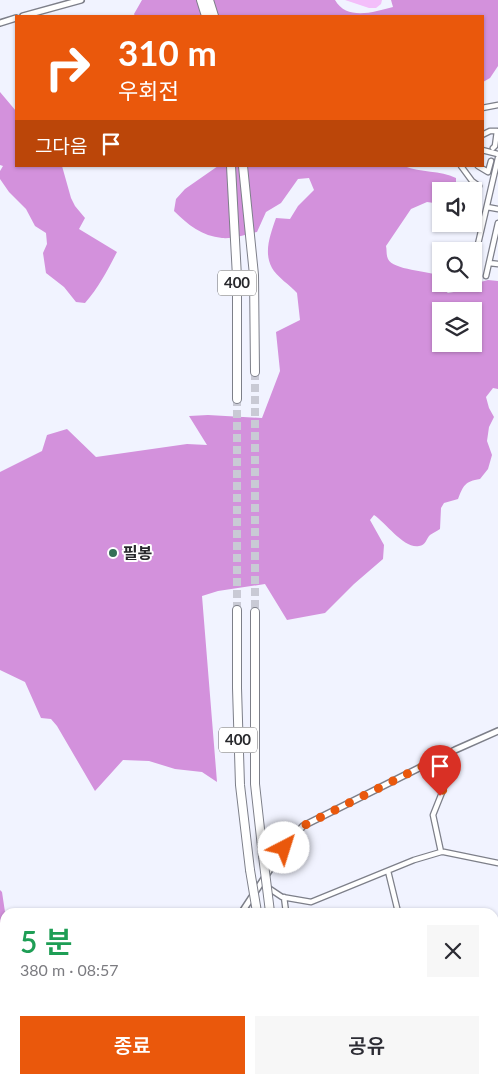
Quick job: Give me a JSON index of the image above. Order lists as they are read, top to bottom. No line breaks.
{"streets":{"highway":["400"]},"places":["필봉"],"page":{"turn":["310 m","우회전"],"then":"그다음","heading":["5 분","380 m · 08:57"],"buttons":["종료","공유"]}}
